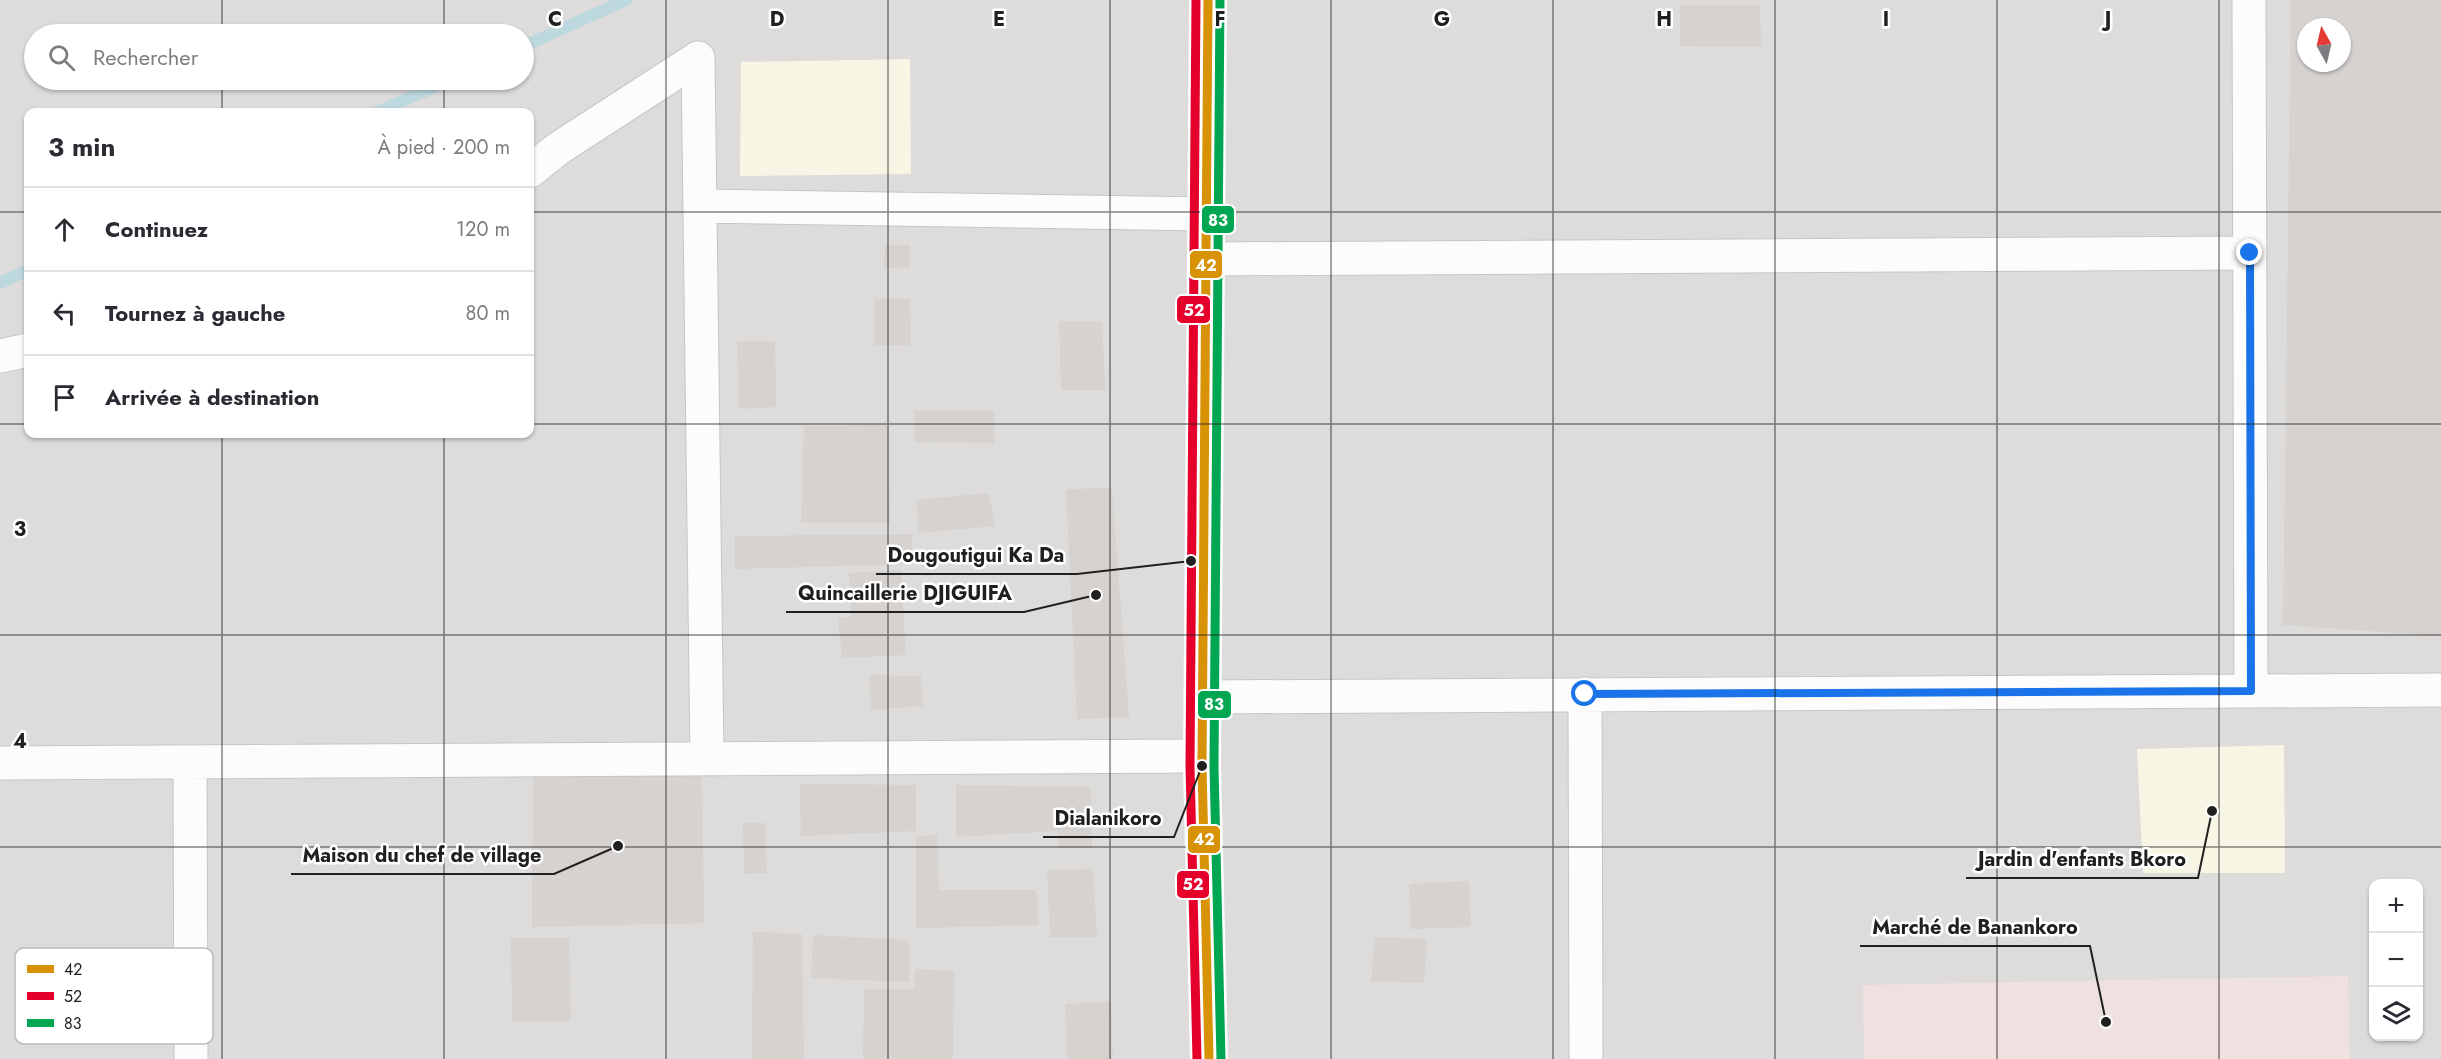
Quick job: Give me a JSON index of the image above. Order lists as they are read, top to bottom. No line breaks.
{"places":["Dougoutigui Ka Da","Quincaillerie DJIGUIFA","Dialanikoro","Jardin d'enfants Bkoro","Maison du chef de village","Marché de Banankoro"],"lines":["transit line 42","transit line 52","transit line 83"],"legend":["42","52","83"],"north":"top","page":{"search":"Rechercher","heading":["3 min","À pied · 200 m"],"list":[["Continuez","120 m"],["Tournez à gauche","80 m"],"Arrivée à destination"],"map_buttons":["+","−"]},"grid":{"columns":["C","D","E","F","G","H","I","J"],"rows":["3","4"]}}
